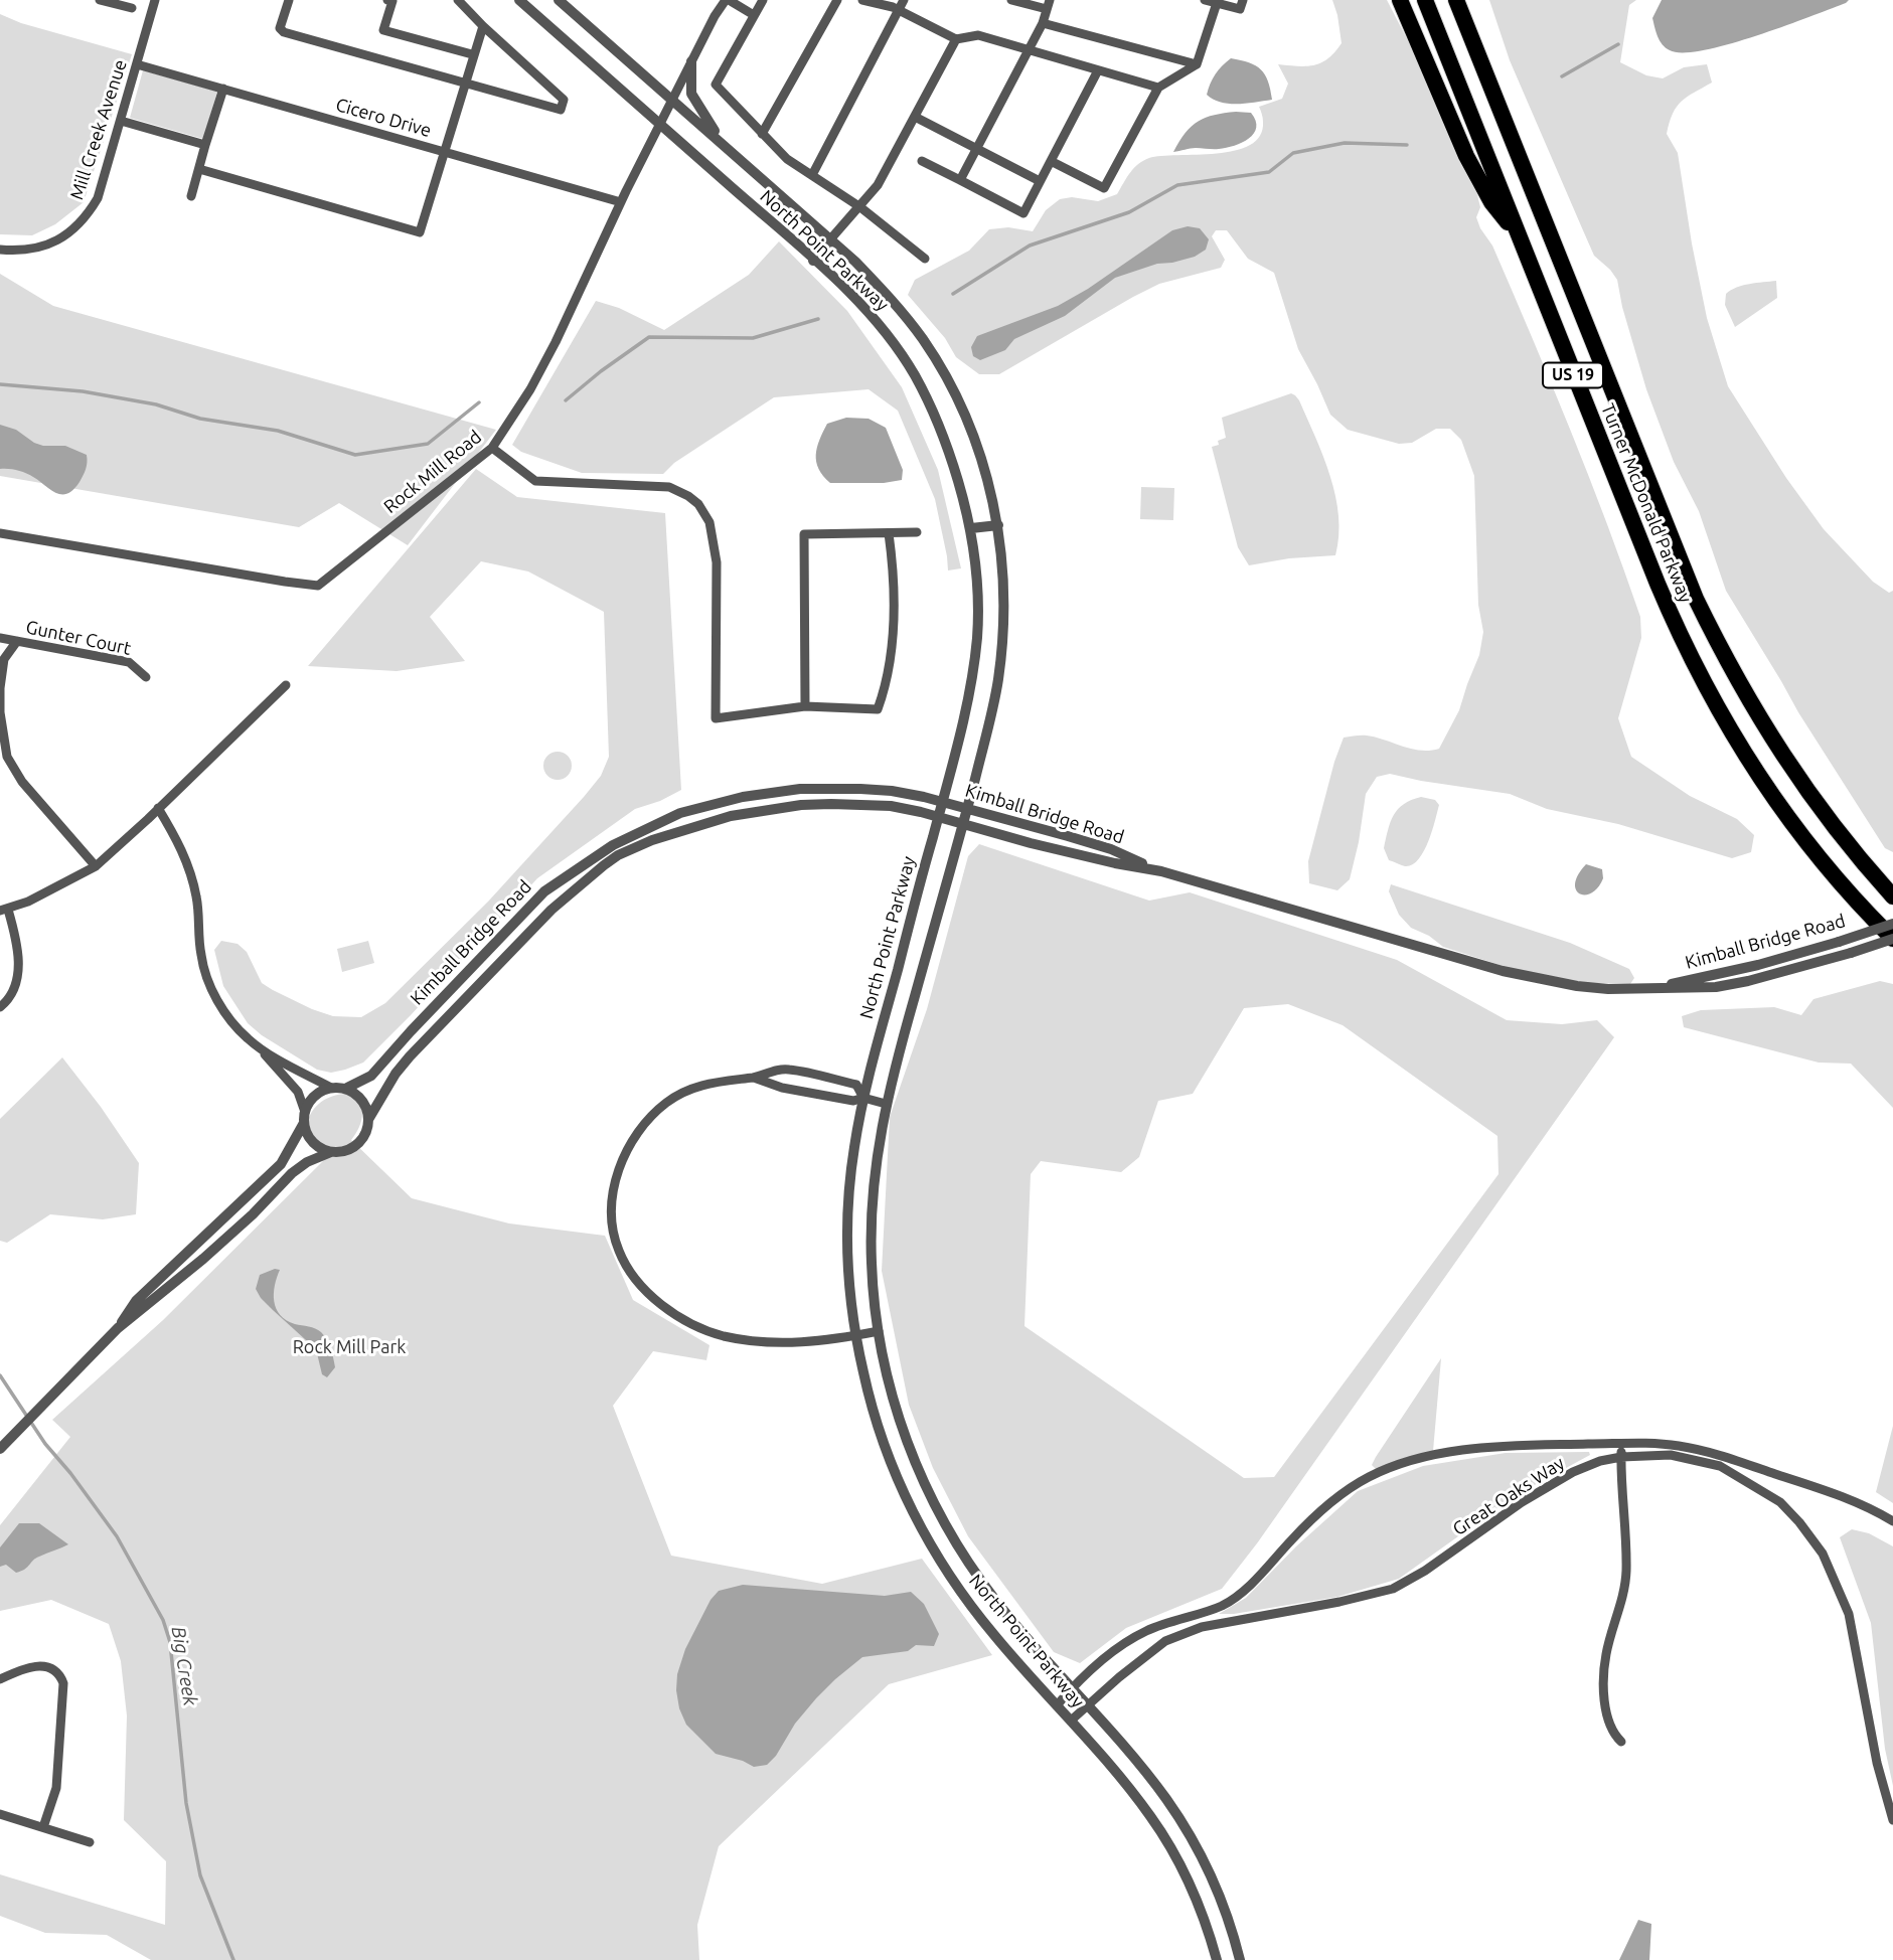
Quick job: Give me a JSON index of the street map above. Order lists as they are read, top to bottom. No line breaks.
{"streets":{"highway":["US 19","Turner McDonald Parkway"],"street":["Cicero Drive","Mill Creek Avenue","North Point Parkway","Rock Mill Road","Gunter Court","Kimball Bridge Road","Great Oaks Way"]},"crossings":[["Cicero Drive","Mill Creek Avenue"],["Cicero Drive","Rock Mill Road"],["North Point Parkway","Rock Mill Road"],["North Point Parkway","Kimball Bridge Road"],["North Point Parkway","Great Oaks Way"],["Turner McDonald Parkway","Kimball Bridge Road"]],"water":["Big Creek"],"parks":["Rock Mill Park"]}
